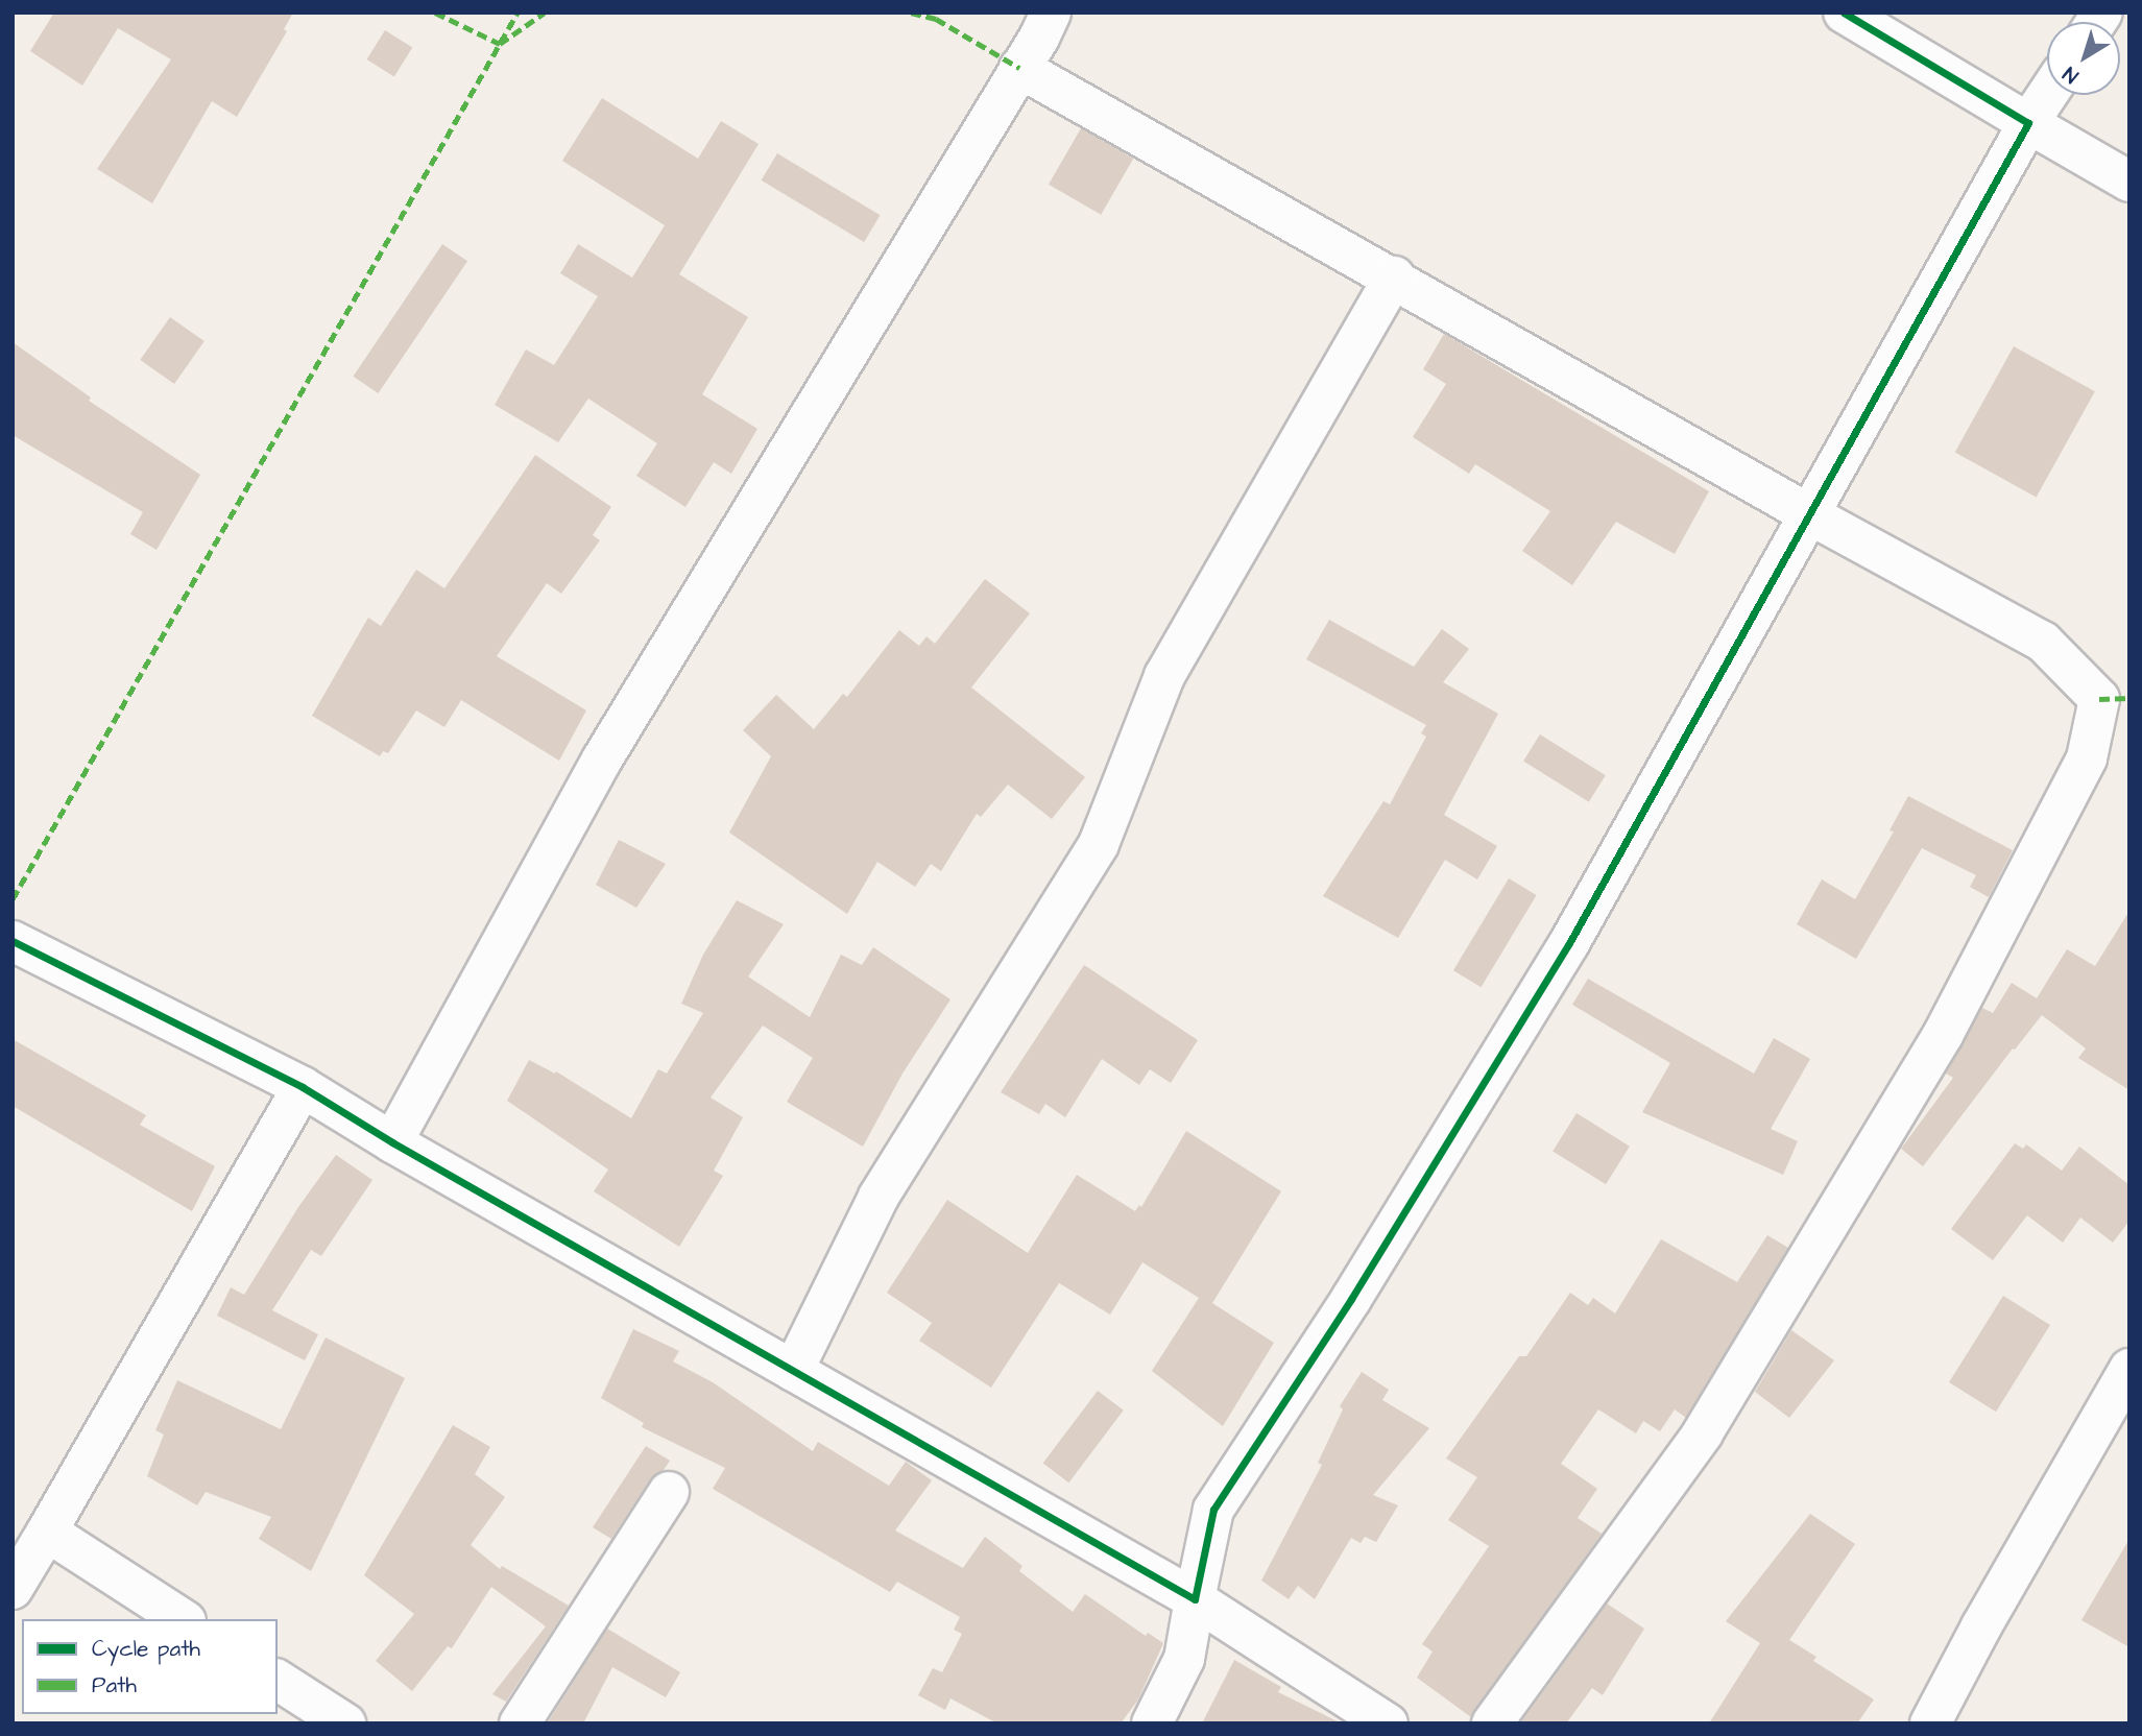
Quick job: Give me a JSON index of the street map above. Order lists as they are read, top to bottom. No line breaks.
{"legend":["Cycle path","Path"],"north":"bottom left"}
